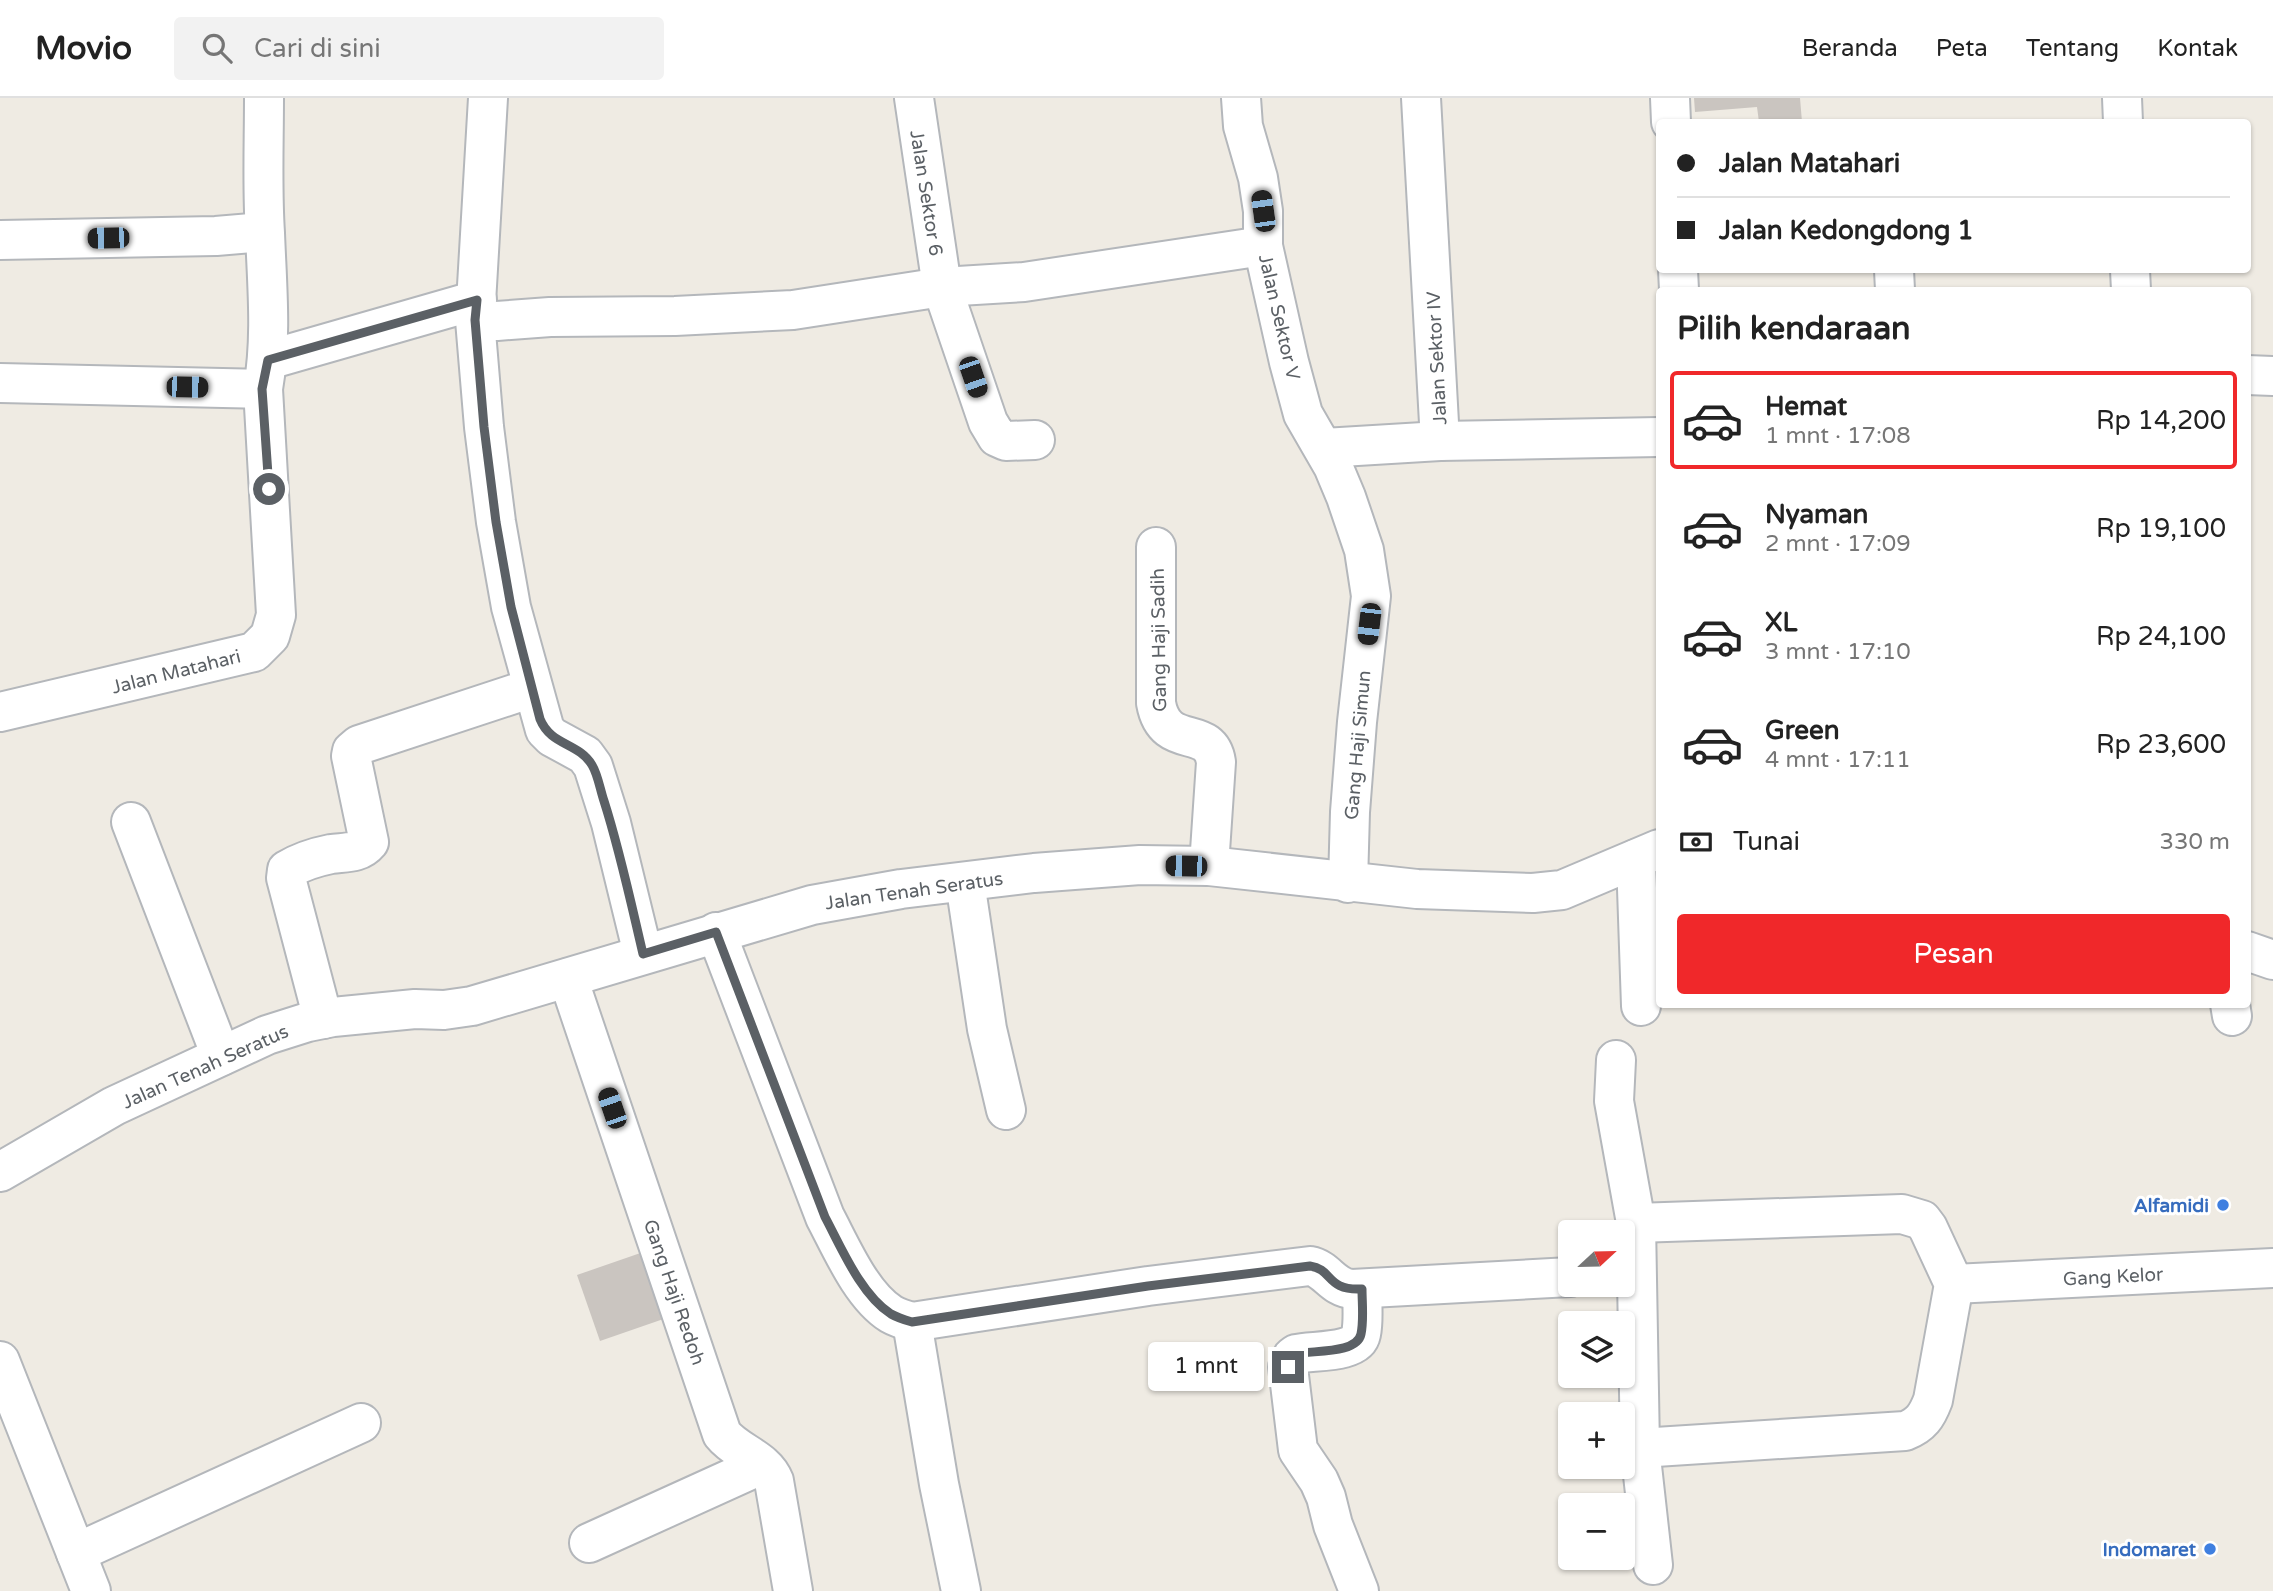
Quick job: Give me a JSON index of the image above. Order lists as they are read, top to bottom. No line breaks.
{"streets":{"street":["Jalan Sektor 6","Jalan Sektor V","Jalan Sektor IV","Gang Haji Sadih","Jalan Matahari","Gang Haji Simun","Jalan Tenah Seratus","Gang Kelor","Gang Haji Redoh"]},"crossings":[["Jalan Sektor V","Gang Haji Simun"],["Gang Haji Sadih","Jalan Tenah Seratus"],["Gang Haji Simun","Jalan Tenah Seratus"],["Jalan Tenah Seratus","Gang Haji Redoh"]],"places":["Alfamidi","Indomaret"],"north":"right","page":{"header":"Movio","search":"Cari di sini","nav":["Beranda","Peta","Tentang","Kontak"],"banner":["Jalan Matahari","Jalan Kedongdong 1"],"heading":"Pilih kendaraan","list":[{"name":"Hemat","note":"1 mnt · 17:08","value":"Rp 14,200"},{"name":"Nyaman","note":"2 mnt · 17:09","value":"Rp 19,100"},{"name":"XL","note":"3 mnt · 17:10","value":"Rp 24,100"},{"name":"Green","note":"4 mnt · 17:11","value":"Rp 23,600"}],"pay":["Tunai","330 m"],"buttons":"Pesan","map_buttons":["+","−"],"bubble":"1 mnt"}}
